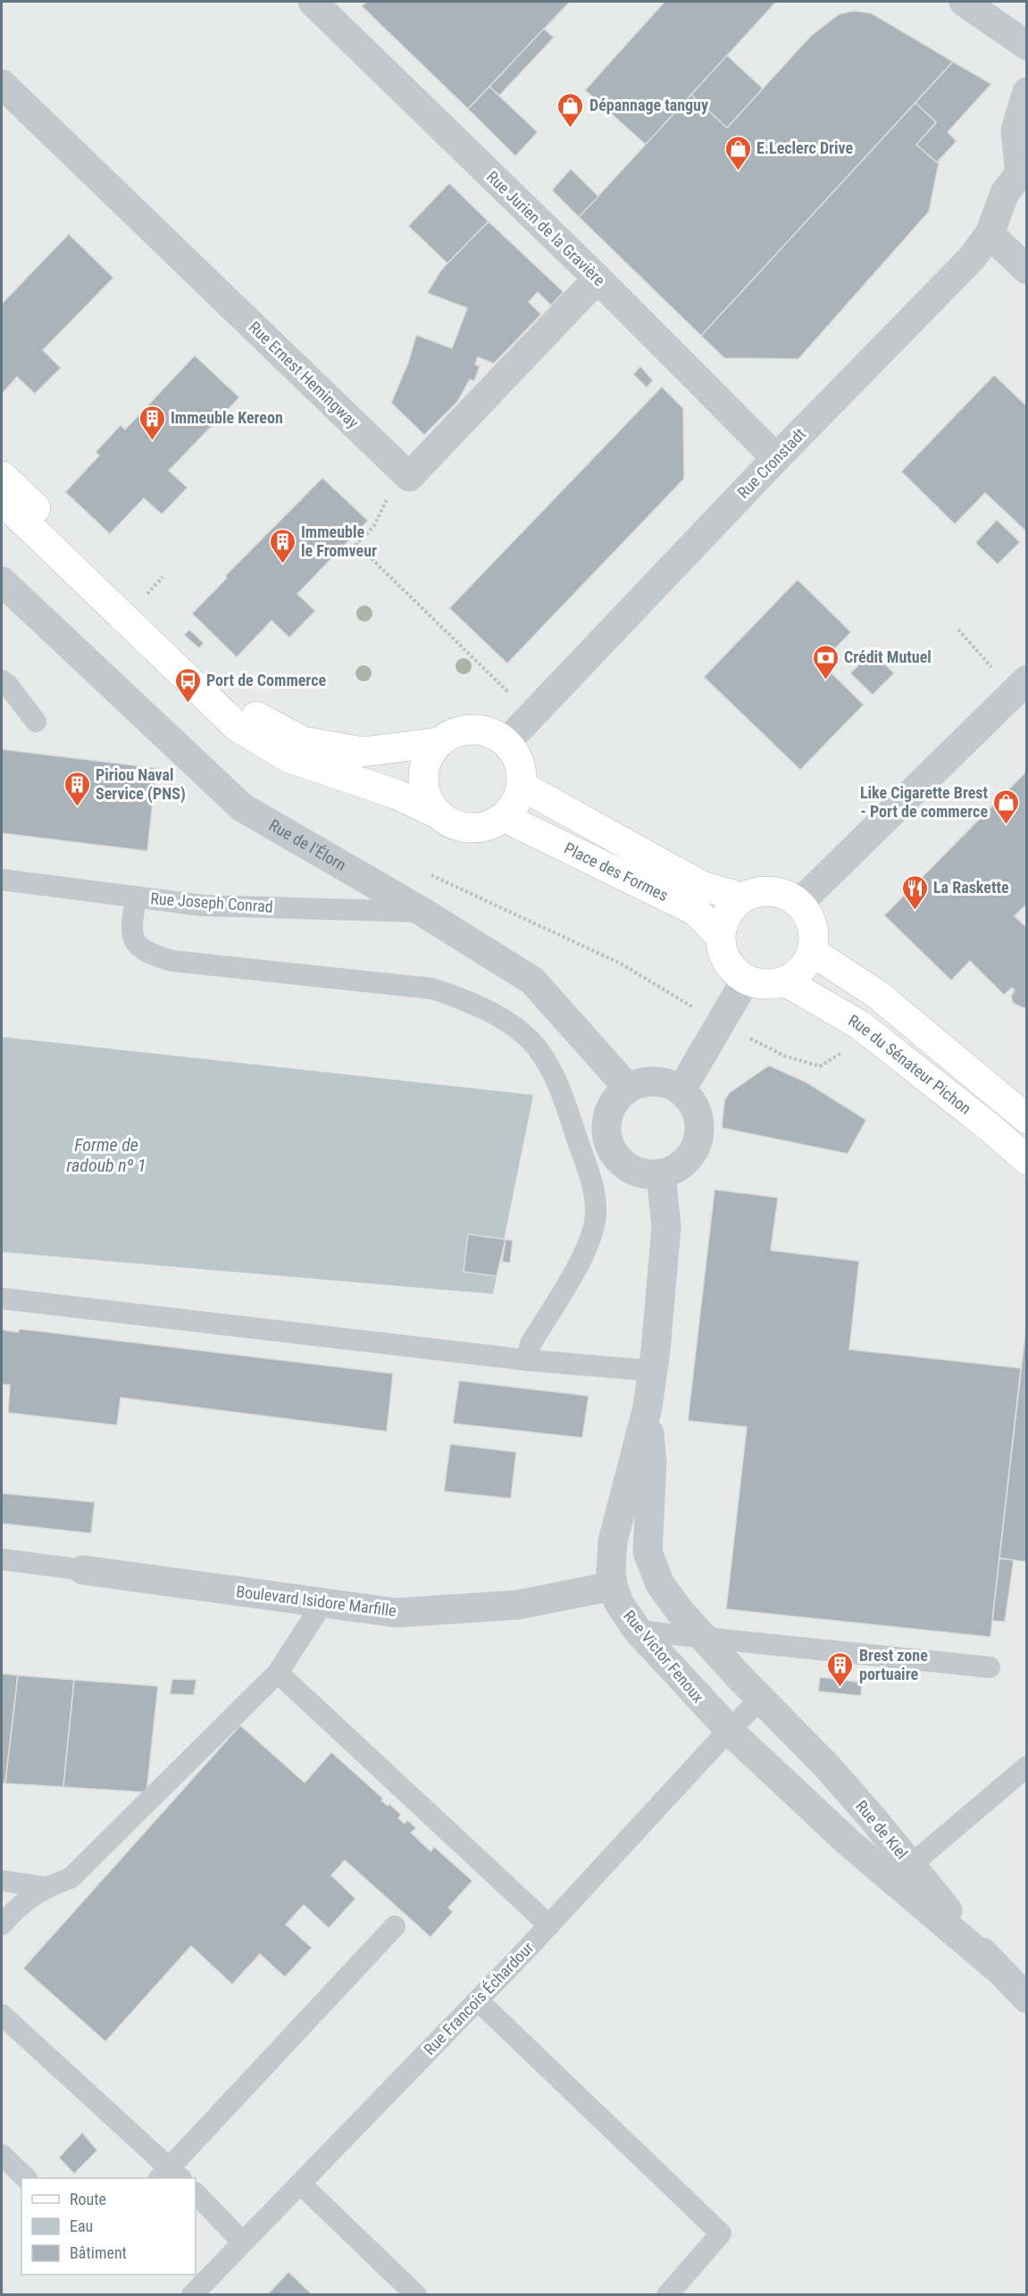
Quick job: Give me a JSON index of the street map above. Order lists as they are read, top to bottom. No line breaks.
{"streets":{"main road":["Place des Formes","Rue du Sénateur Pichon"],"street":["Rue Jurien de la Gravière","Rue Ernest Hemingway","Rue Cronstadt","Rue de l'Élorn","Boulevard Isidore Marfille","Rue Victor Fenoux","Rue de Kiel"],"lane":["Rue Joseph Conrad","Rue Francois Échardour"]},"crossings":[["Rue Jurien de la Gravière","Rue Cronstadt"],["Rue Cronstadt","Place des Formes"],["Rue de l'Élorn","Rue Joseph Conrad"],["Rue de l'Élorn","Rue Victor Fenoux"],["Place des Formes","Rue du Sénateur Pichon"],["Boulevard Isidore Marfille","Rue Victor Fenoux"],["Rue Victor Fenoux","Rue de Kiel"],["Rue Victor Fenoux","Rue Francois Échardour"],["Rue de Kiel","Rue Francois Échardour"]],"water":["Forme de radoub nº 1"],"places":{"shop":["Dépannage tanguy","E.Leclerc Drive","Like Cigarette Brest - Port de commerce"],"building":["Immeuble Kereon","Immeuble le Fromveur","Piriou Naval Service (PNS)","Brest zone portuaire"],"bank":["Crédit Mutuel"],"bus stop":["Port de Commerce"],"restaurant":["La Raskette"]},"legend":["Route","Eau","Bâtiment"]}
